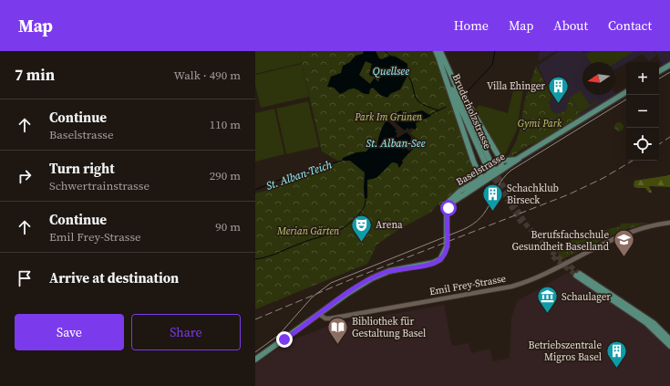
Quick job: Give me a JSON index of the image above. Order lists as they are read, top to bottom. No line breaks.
{"streets":{"main road":["Bruderholzstrasse","Baselstrasse"],"street":["Emil Frey-Strasse"]},"crossings":[["Bruderholzstrasse","Baselstrasse"],["Baselstrasse","Emil Frey-Strasse"]],"water":["Quellsee","St. Alban-See","St. Alban-Teich"],"parks":["Park Im Grünen","Gymi Park","Merian Gärten"],"places":{"building":["Villa Ehinger","Schachklub Birseck","Betriebszentrale Migros Basel"],"theatre":["Arena"],"school or university":["Berufsfachschule Gesundheit Baselland"],"museum":["Schaulager"],"library":["Bibliothek für Gestaltung Basel"]},"north":"left","page":{"header":"Map","nav":["Home","Map","About","Contact"],"heading":["7 min","Walk · 490 m"],"map_buttons":["+","−"],"list":[["Continue","Baselstrasse","110 m"],["Turn right","Schwertrainstrasse","290 m"],["Continue","Emil Frey-Strasse","90 m"],"Arrive at destination"],"buttons":["Save","Share"]}}
